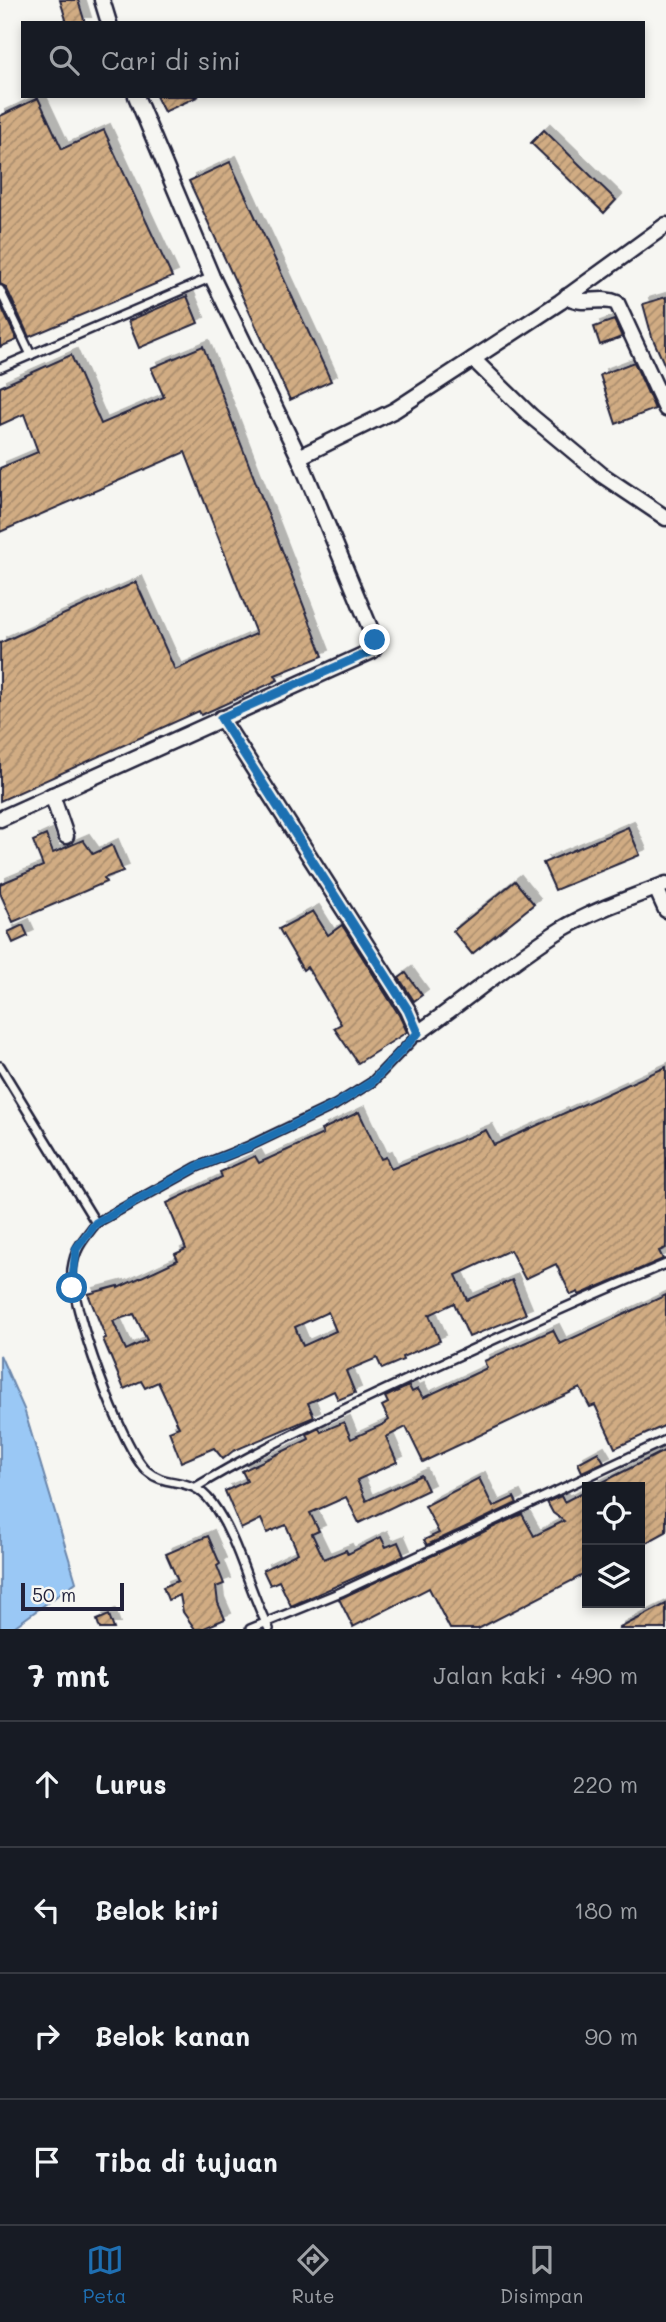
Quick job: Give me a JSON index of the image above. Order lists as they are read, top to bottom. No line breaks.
{"scale_bar":"50 m","page":{"search":"Cari di sini","scale":"50 m","heading":["7 mnt","Jalan kaki · 490 m"],"list":[["Lurus","220 m"],["Belok kiri","180 m"],["Belok kanan","90 m"],"Tiba di tujuan"],"nav":["Peta","Rute","Disimpan"]}}
